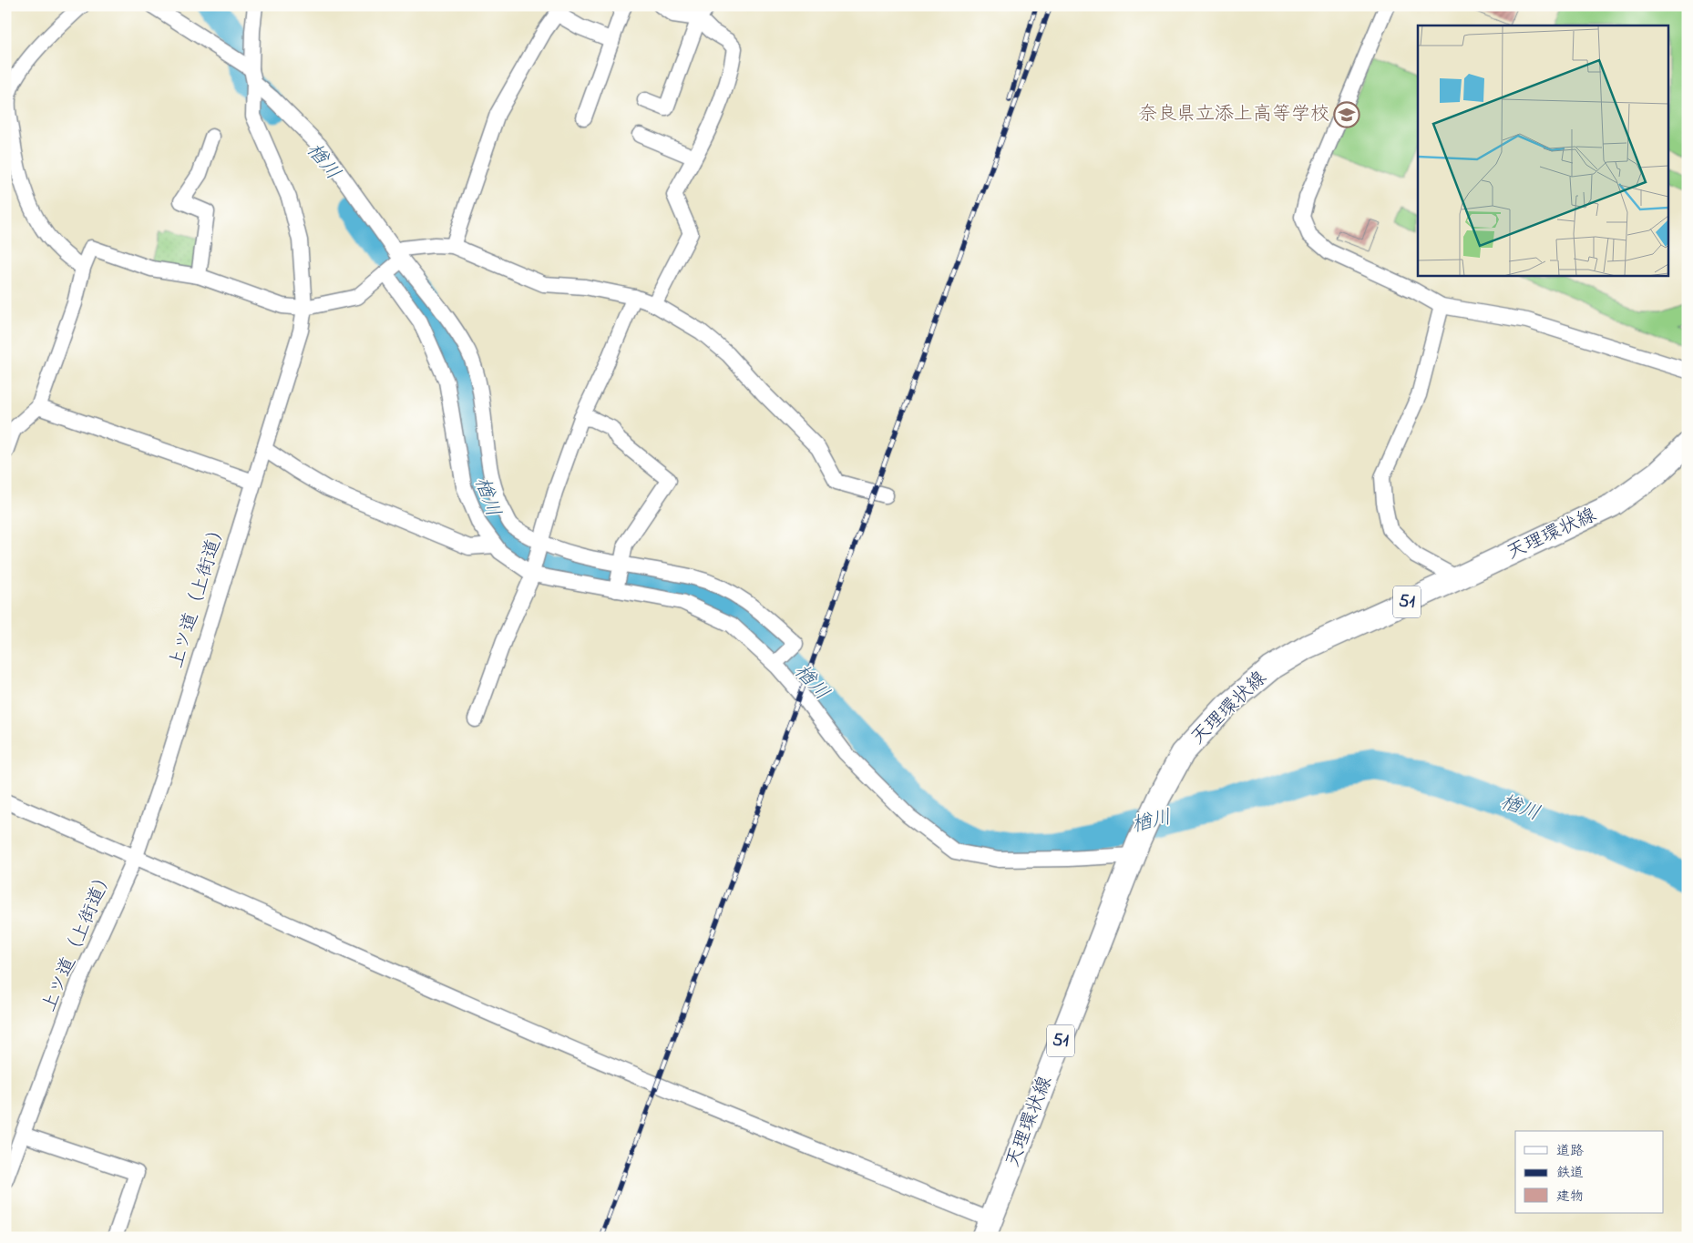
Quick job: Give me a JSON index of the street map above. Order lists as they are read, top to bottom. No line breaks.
{"streets":{"main road":["天理環状線","51"],"street":["上ツ道（上街道）"]},"water":["楢川"],"places":{"school or university":["奈良県立添上高等学校"]},"legend":["道路","鉄道","建物"]}
